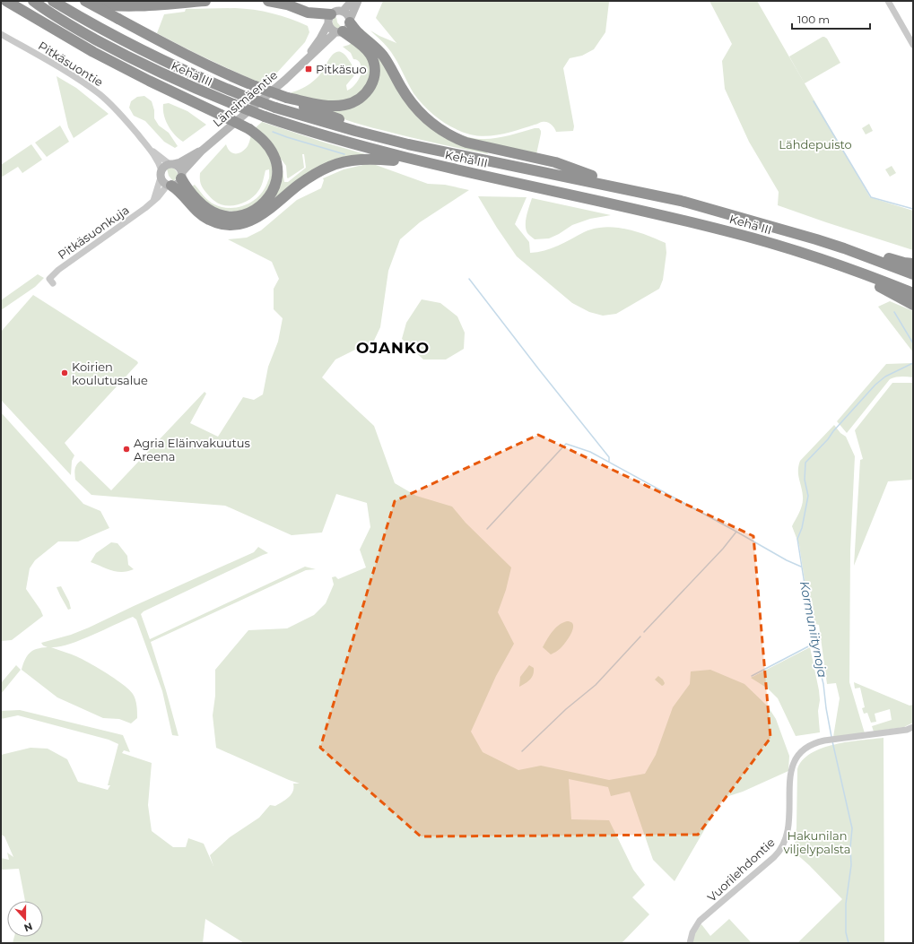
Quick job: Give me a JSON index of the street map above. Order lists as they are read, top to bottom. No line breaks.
{"streets":{"highway":["Kehä III"],"main road":["Länsimäentie"],"street":["Pitkäsuontie","Pitkäsuonkuja","Vuorilehdontie"]},"crossings":[["Pitkäsuontie","Länsimäentie"],["Pitkäsuontie","Pitkäsuonkuja"],["Länsimäentie","Pitkäsuonkuja"]],"districts":["OJANKO"],"water":["Kormuniitynoja"],"parks":["Lähdepuisto","Hakunilan viljelypalsta"],"places":{"transit":["Pitkäsuo"],"other":["Koirien koulutusalue","Agria Eläinvakuutus Areena"]},"scale_bar":"100 m","north":"bottom"}
